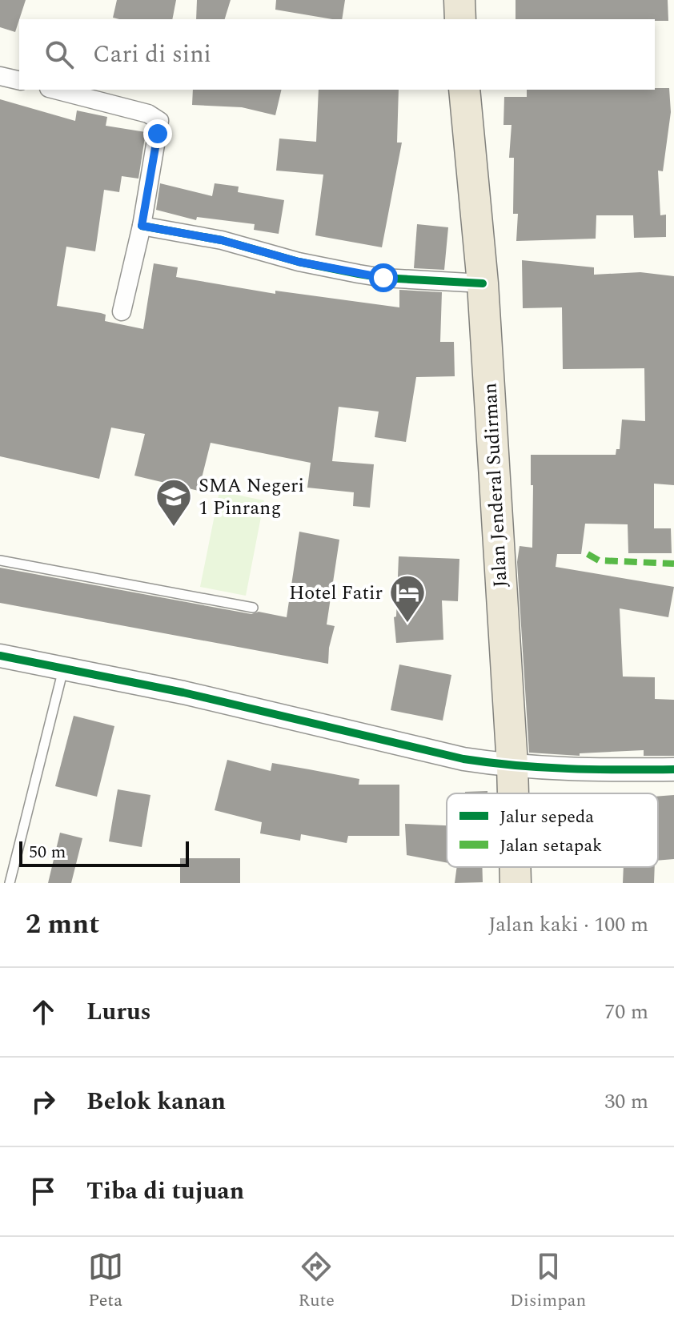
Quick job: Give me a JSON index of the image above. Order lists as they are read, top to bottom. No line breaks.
{"streets":{"highway":["Jalan Jenderal Sudirman"]},"places":{"school or university":["SMA Negeri 1 Pinrang"],"hotel":["Hotel Fatir"]},"legend":["Jalur sepeda","Jalan setapak"],"scale_bar":"50 m","page":{"search":"Cari di sini","scale":"50 m","heading":["2 mnt","Jalan kaki · 100 m"],"list":[["Lurus","70 m"],["Belok kanan","30 m"],"Tiba di tujuan"],"nav":["Peta","Rute","Disimpan"]}}
